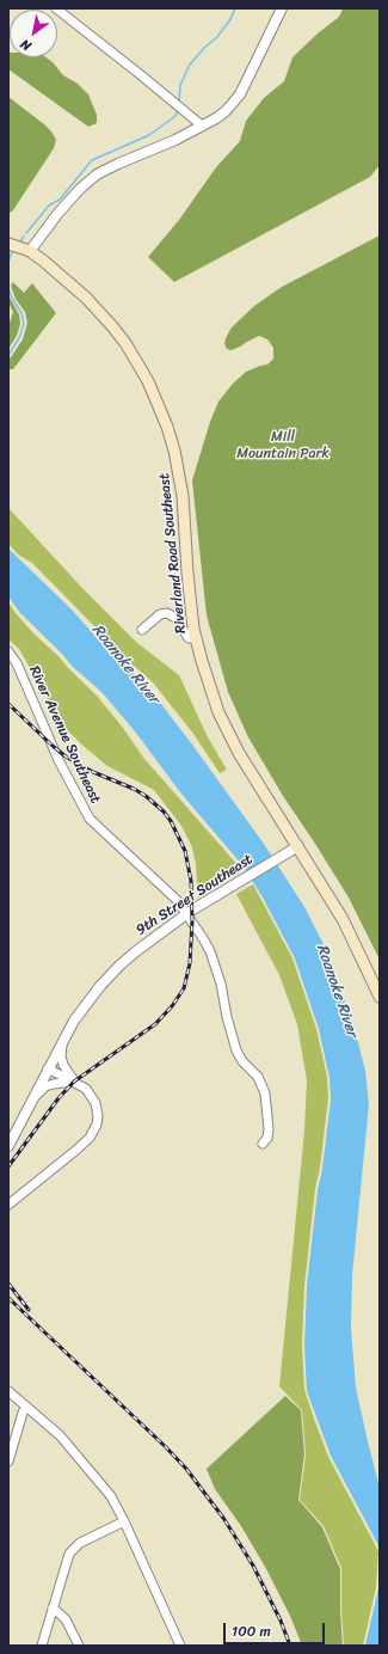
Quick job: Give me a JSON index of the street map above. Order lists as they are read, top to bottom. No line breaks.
{"streets":{"main road":["Riverland Road Southeast"],"street":["River Avenue Southeast","9th Street Southeast"]},"crossings":[["Riverland Road Southeast","9th Street Southeast"],["River Avenue Southeast","9th Street Southeast"]],"water":["Roanoke River"],"parks":["Mill Mountain Park"],"scale_bar":"100 m","north":"bottom left"}
